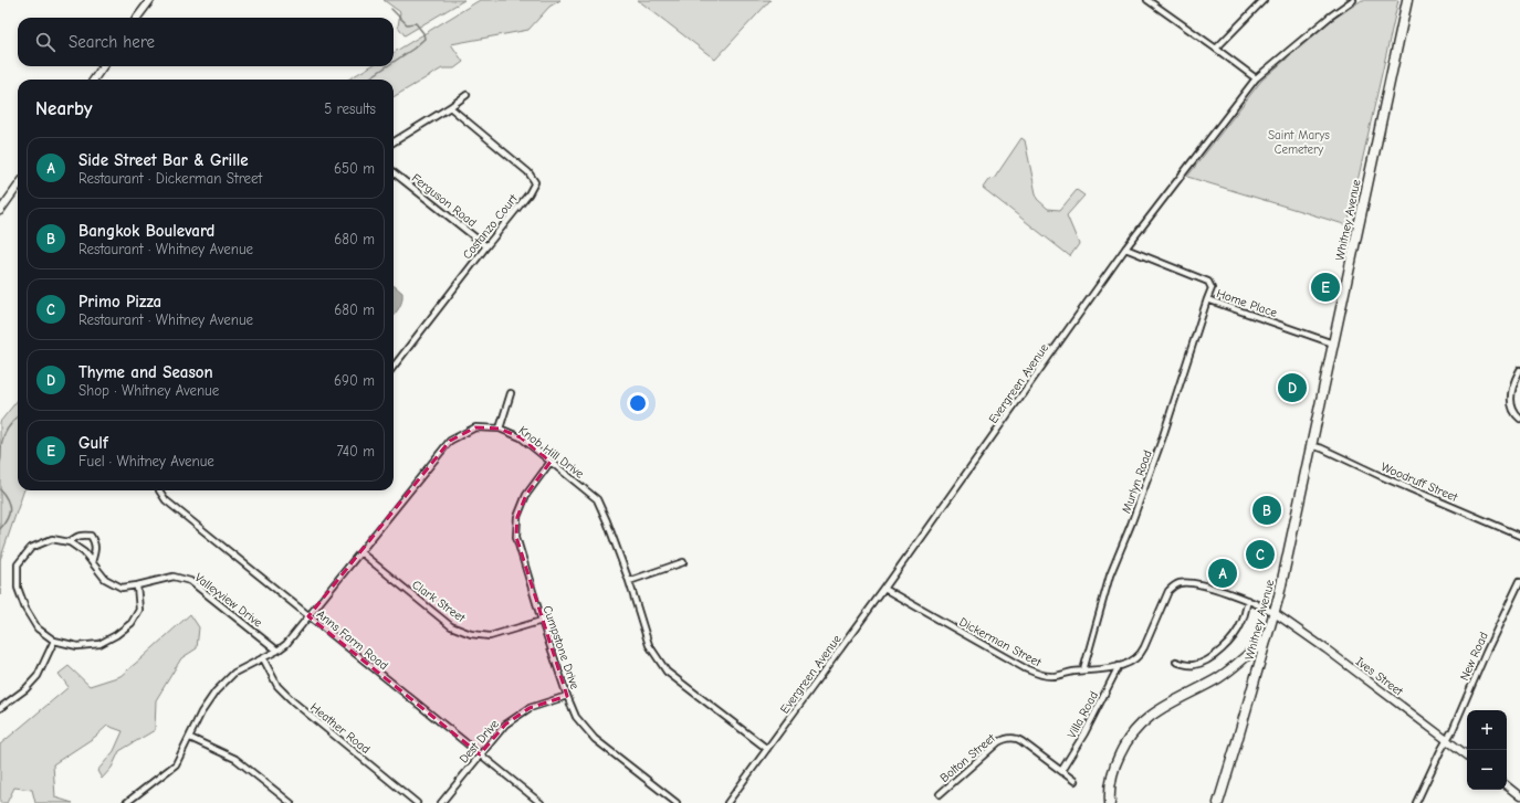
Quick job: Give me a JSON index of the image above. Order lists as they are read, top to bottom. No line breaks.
{"streets":{"highway":["Whitney Avenue"],"main road":["Ives Street"],"street":["Ferguson Road","Costanzo Court","Home Place","Evergreen Avenue","Knob Hill Drive","Murlyn Road","Woodruff Street","Valleyview Drive","Clark Street","Anns Farm Road","Dickerman Street","Cumpstone Drive","New Road","Villa Road","Heather Road","Dest Drive","Bolton Street"]},"crossings":[["Ferguson Road","Costanzo Court"],["Whitney Avenue","Home Place"],["Whitney Avenue","Woodruff Street"],["Whitney Avenue","Dickerman Street"],["Whitney Avenue","Ives Street"],["Home Place","Evergreen Avenue"],["Home Place","Murlyn Road"],["Evergreen Avenue","Knob Hill Drive"],["Evergreen Avenue","Dickerman Street"],["Knob Hill Drive","Valleyview Drive"],["Knob Hill Drive","Clark Street"],["Knob Hill Drive","Anns Farm Road"],["Knob Hill Drive","Cumpstone Drive"],["Knob Hill Drive","Heather Road"],["Murlyn Road","Dickerman Street"],["Clark Street","Cumpstone Drive"],["Anns Farm Road","Dest Drive"],["Dickerman Street","Ives Street"],["Dickerman Street","Villa Road"],["Cumpstone Drive","Dest Drive"],["New Road","Ives Street"],["Villa Road","Bolton Street"]],"parks":["Saint Marys Cemetery"],"page":{"search":"Search here","heading":["Nearby","5 results"],"list":[{"mark":"A","name":"Side Street Bar & Grille","note":"Restaurant · Dickerman Street","value":"650 m"},{"mark":"B","name":"Bangkok Boulevard","note":"Restaurant · Whitney Avenue","value":"680 m"},{"mark":"C","name":"Primo Pizza","note":"Restaurant · Whitney Avenue","value":"680 m"},{"mark":"D","name":"Thyme and Season","note":"Shop · Whitney Avenue","value":"690 m"},{"mark":"E","name":"Gulf","note":"Fuel · Whitney Avenue","value":"740 m"}],"pins":["E","D","B","C","A"],"map_buttons":["+","−"]}}
